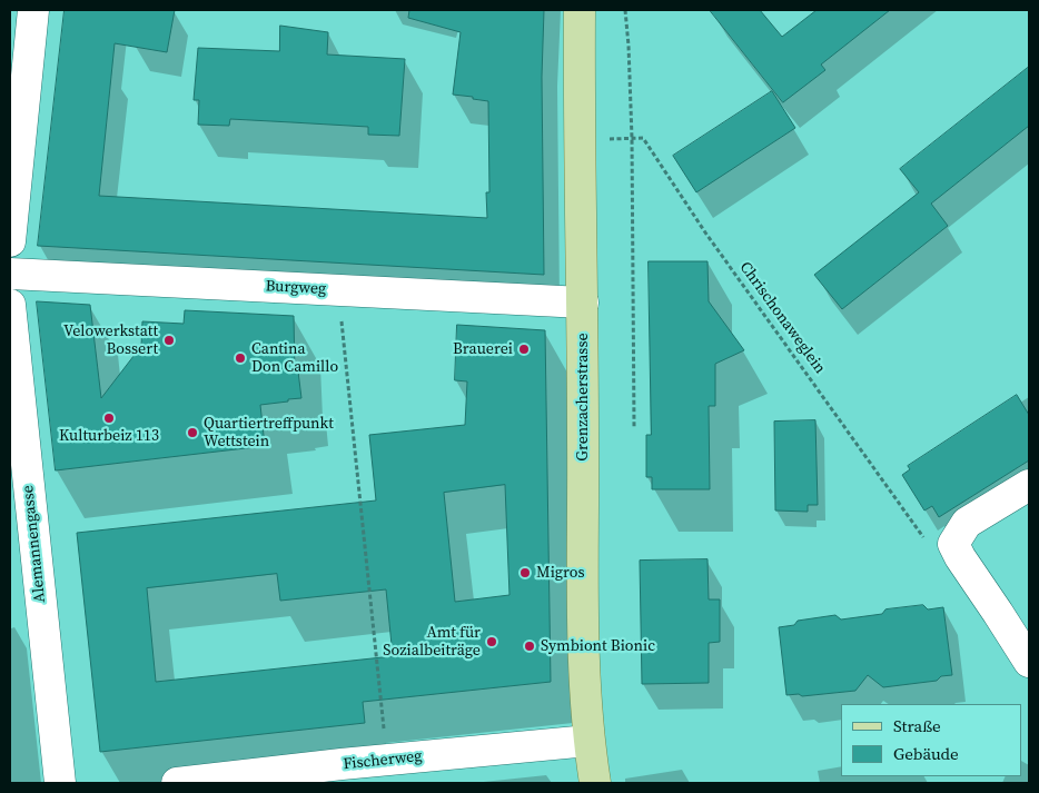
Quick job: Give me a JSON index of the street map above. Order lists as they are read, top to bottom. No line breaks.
{"streets":{"main road":["Grenzacherstrasse"],"street":["Burgweg","Alemannengasse","Fischerweg"],"path":["Chrischonaweglein"]},"crossings":[["Burgweg","Grenzacherstrasse"],["Grenzacherstrasse","Fischerweg"]],"places":["Velowerkstatt Bossert","Brauerei","Cantina Don Camillo","Kulturbeiz 113","Quartiertreffpunkt Wettstein","Migros","Amt für Sozialbeiträge","Symbiont Bionic"],"legend":["Straße","Gebäude"]}
